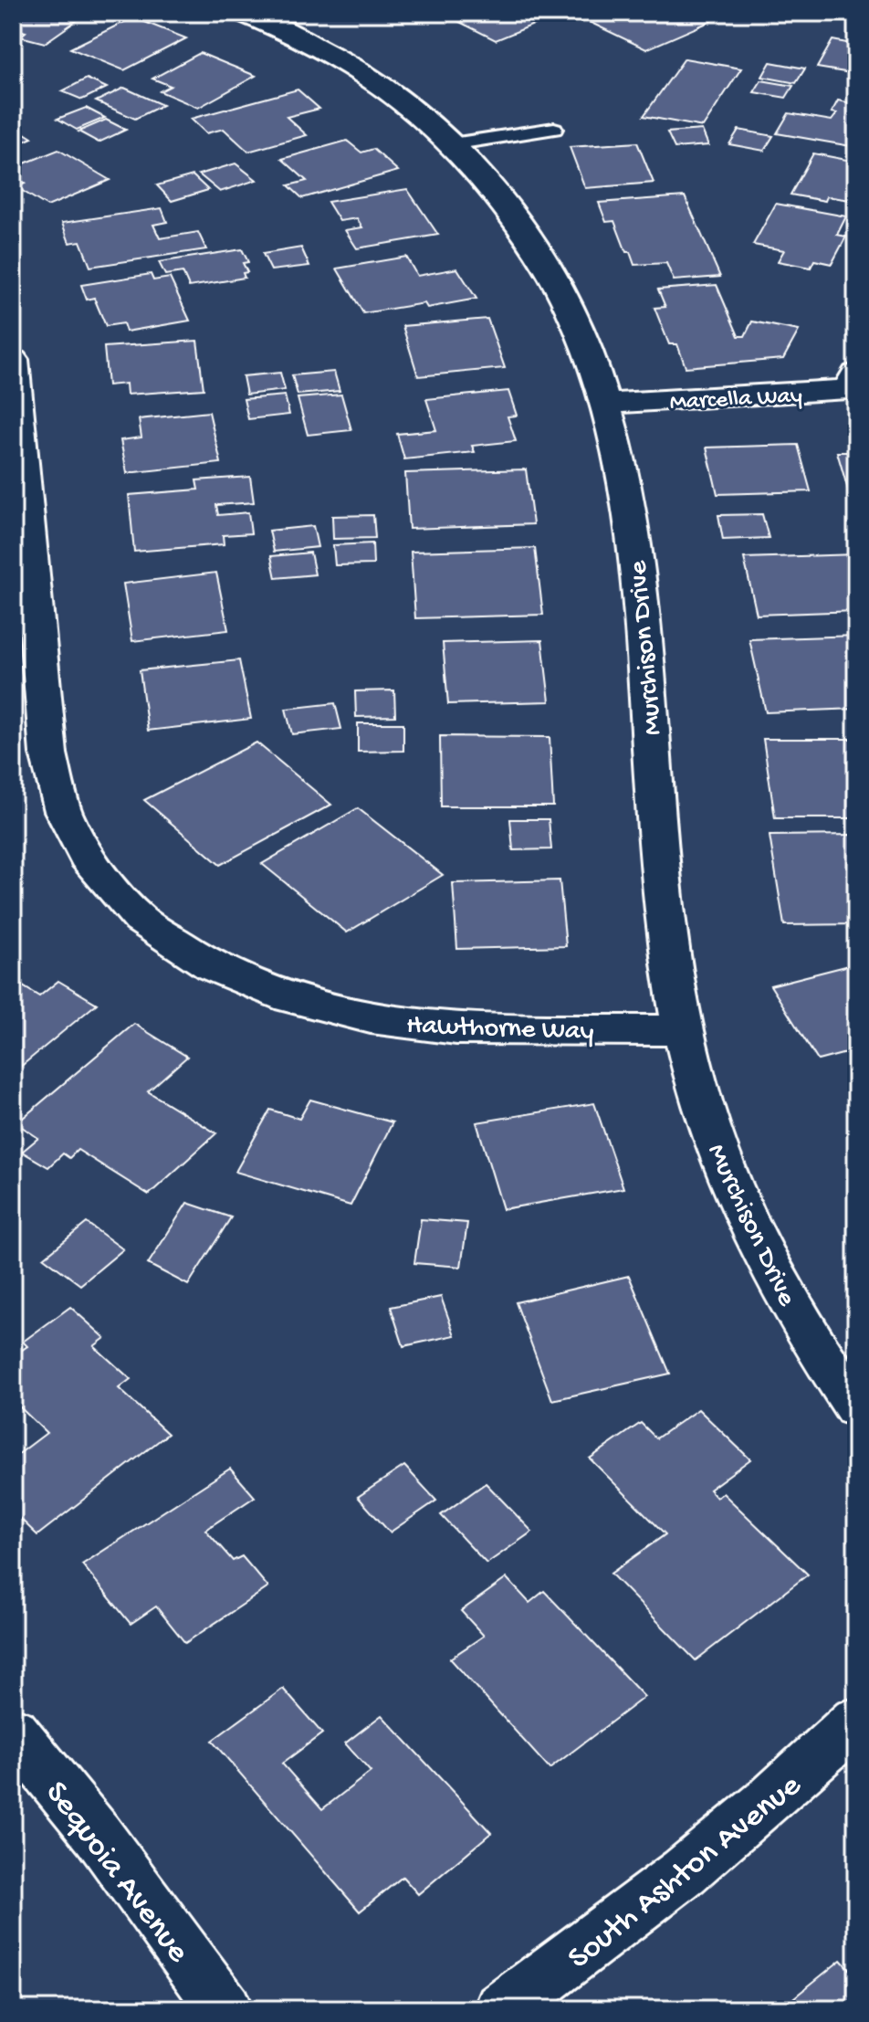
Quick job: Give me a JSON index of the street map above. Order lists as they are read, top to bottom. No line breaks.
{"streets":{"street":["Marcella Way","Murchison Drive","Hawthorne Way","South Ashton Avenue","Sequoia Avenue"]},"crossings":[["Marcella Way","Murchison Drive"],["Murchison Drive","Hawthorne Way"]]}
